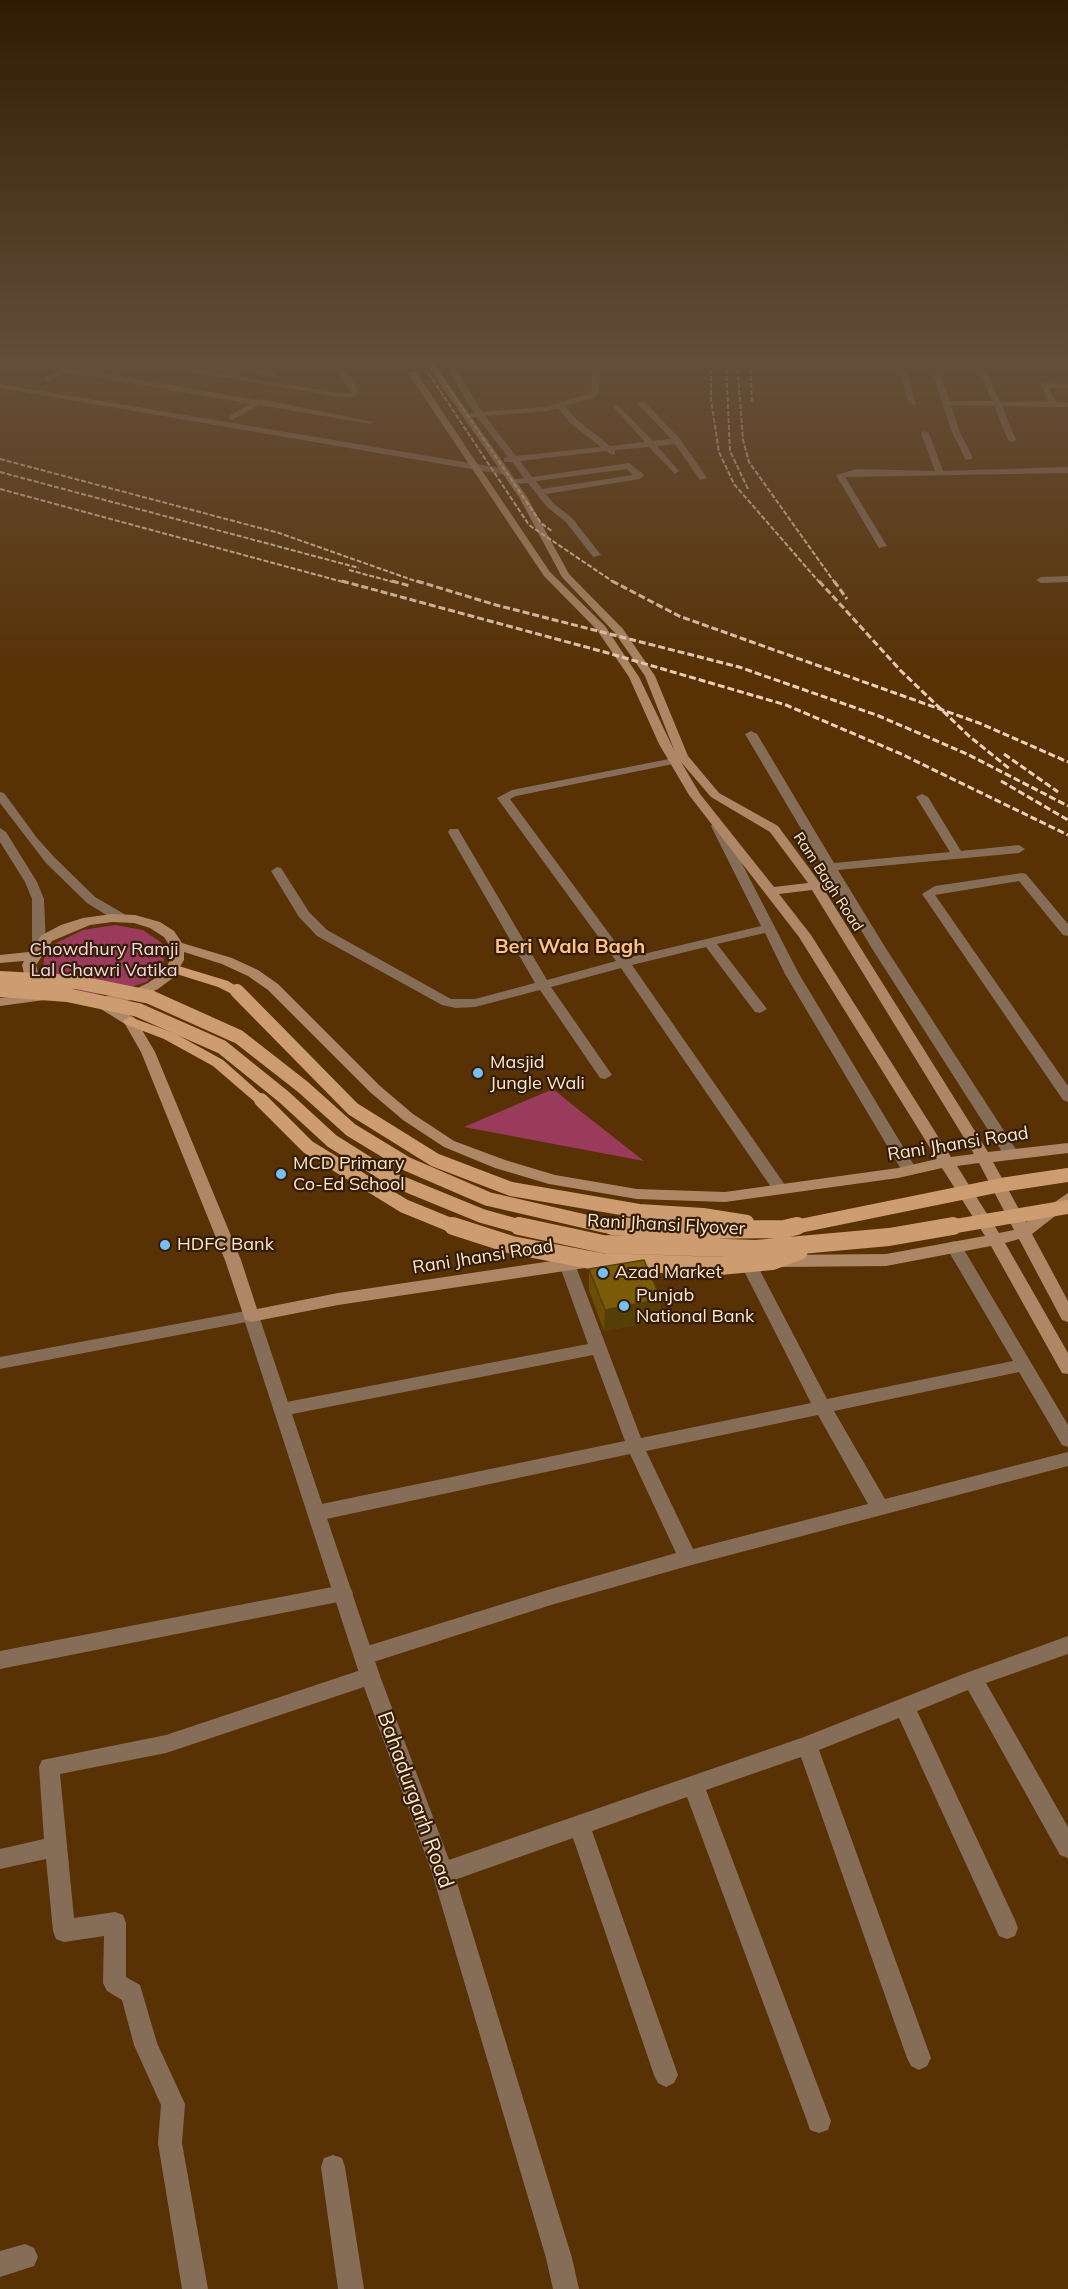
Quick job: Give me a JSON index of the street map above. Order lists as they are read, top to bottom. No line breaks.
{"streets":{"main road":["Ram Bagh Road","Rani Jhansi Road","Rani Jhansi Flyover"],"street":["Bahadurgarh Road"]},"crossings":[["Ram Bagh Road","Rani Jhansi Road"],["Rani Jhansi Road","Rani Jhansi Flyover"],["Rani Jhansi Road","Bahadurgarh Road"]],"districts":["Beri Wala Bagh"],"parks":["Chowdhury Ramji Lal Chawri Vatika"],"places":["Masjid Jungle Wali","MCD Primary Co-Ed School","HDFC Bank","Azad Market","Punjab National Bank"]}
